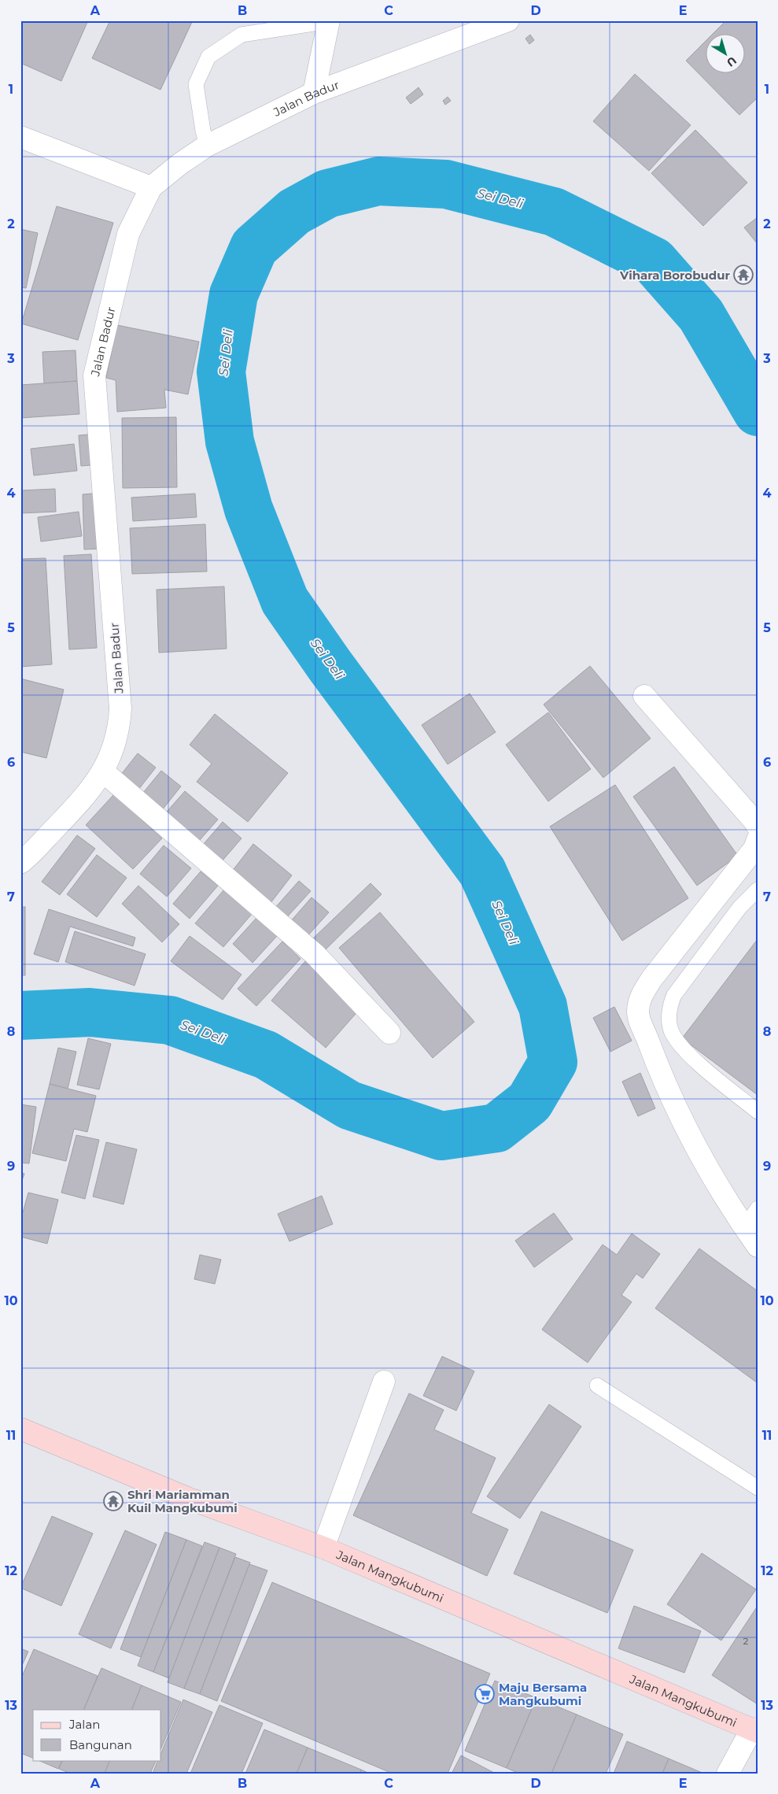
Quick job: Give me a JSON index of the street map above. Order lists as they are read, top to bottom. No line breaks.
{"streets":{"street":["Jalan Badur","Jalan Mangkubumi"]},"water":["Sei Deli"],"places":{"temple":["Vihara Borobudur","Shri Mariamman Kuil Mangkubumi"],"supermarket":["Maju Bersama Mangkubumi"]},"house_numbers":["2"],"legend":["Jalan","Bangunan"],"north":"bottom right","grid":{"columns":["A","B","C","D","E"],"rows":["1","2","3","4","5","6","7","8","9","10","11","12","13"]}}
